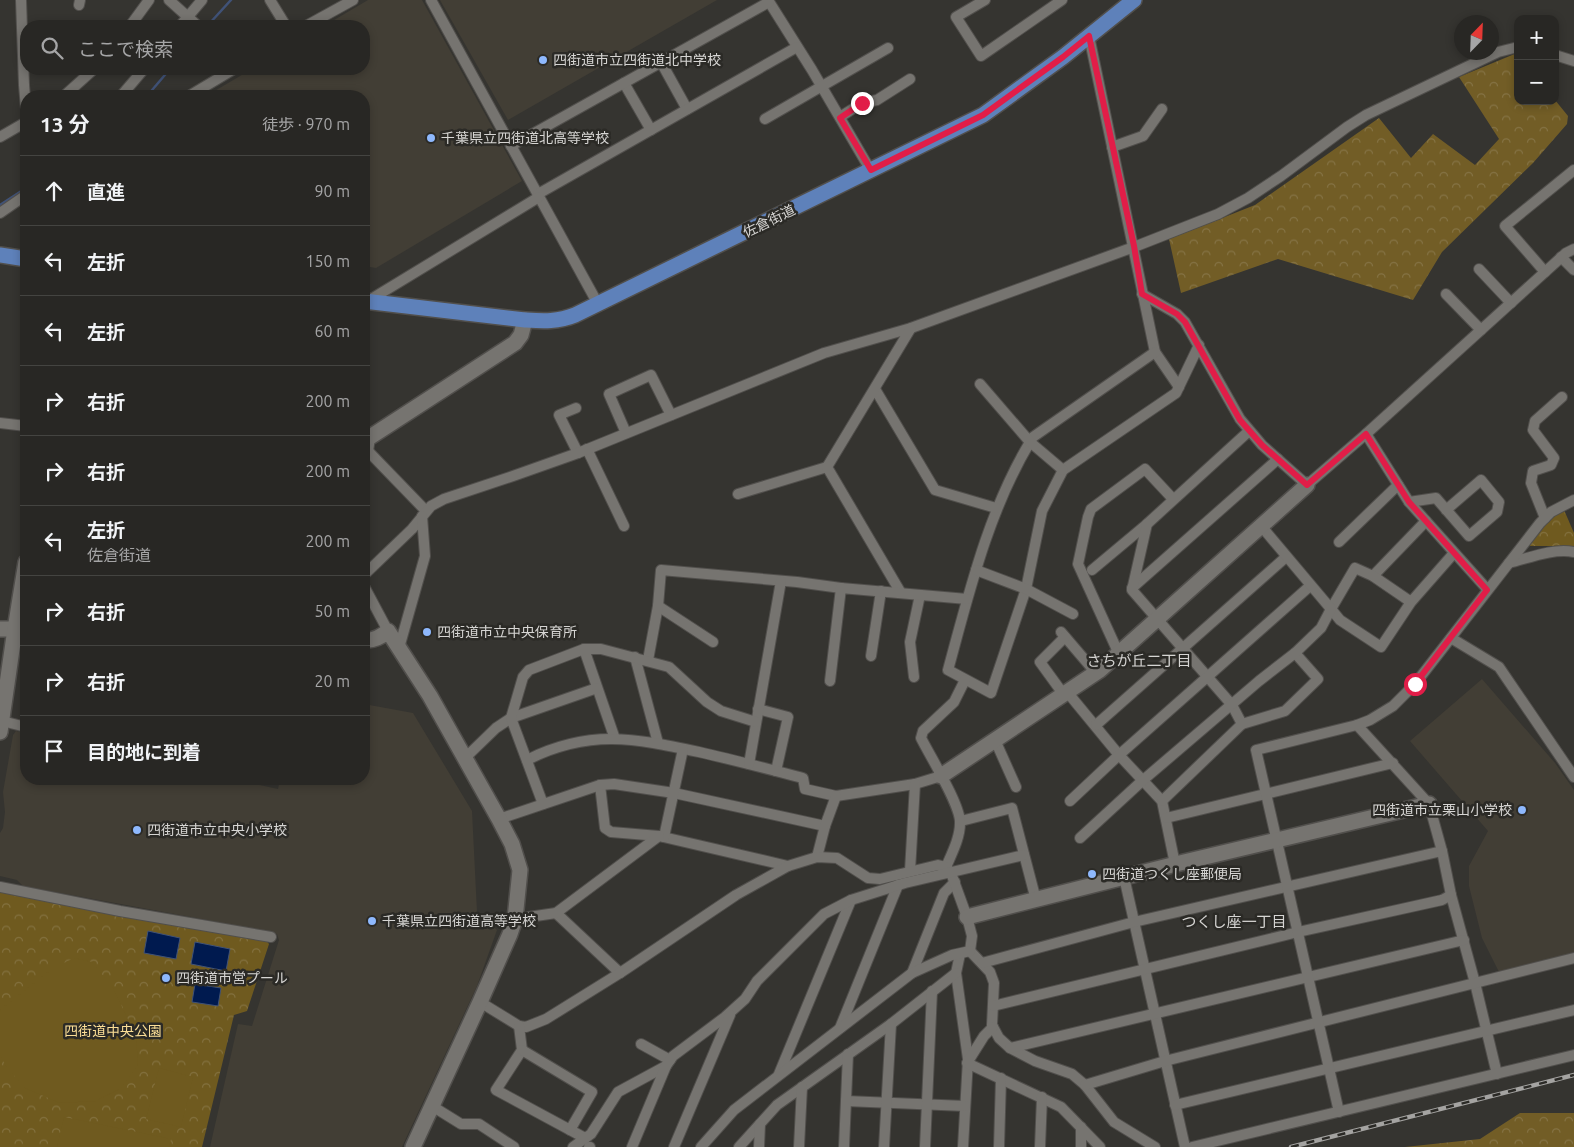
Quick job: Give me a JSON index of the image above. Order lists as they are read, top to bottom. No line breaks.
{"streets":{"main road":["佐倉街道"]},"districts":["さちが丘二丁目","つくし座一丁目"],"parks":["四街道中央公園"],"places":["四街道市立四街道北中学校","千葉県立四街道北高等学校","四街道市立中央保育所","四街道市立栗山小学校","四街道市立中央小学校","四街道つくし座郵便局","千葉県立四街道高等学校","四街道市営プール"],"north":"top right","page":{"map_buttons":["+","−"],"search":"ここで検索","heading":["13 分","徒歩 · 970 m"],"list":[["直進","90 m"],["左折","150 m"],["左折","60 m"],["右折","200 m"],["右折","200 m"],["左折","佐倉街道","200 m"],["右折","50 m"],["右折","20 m"],"目的地に到着"]}}
